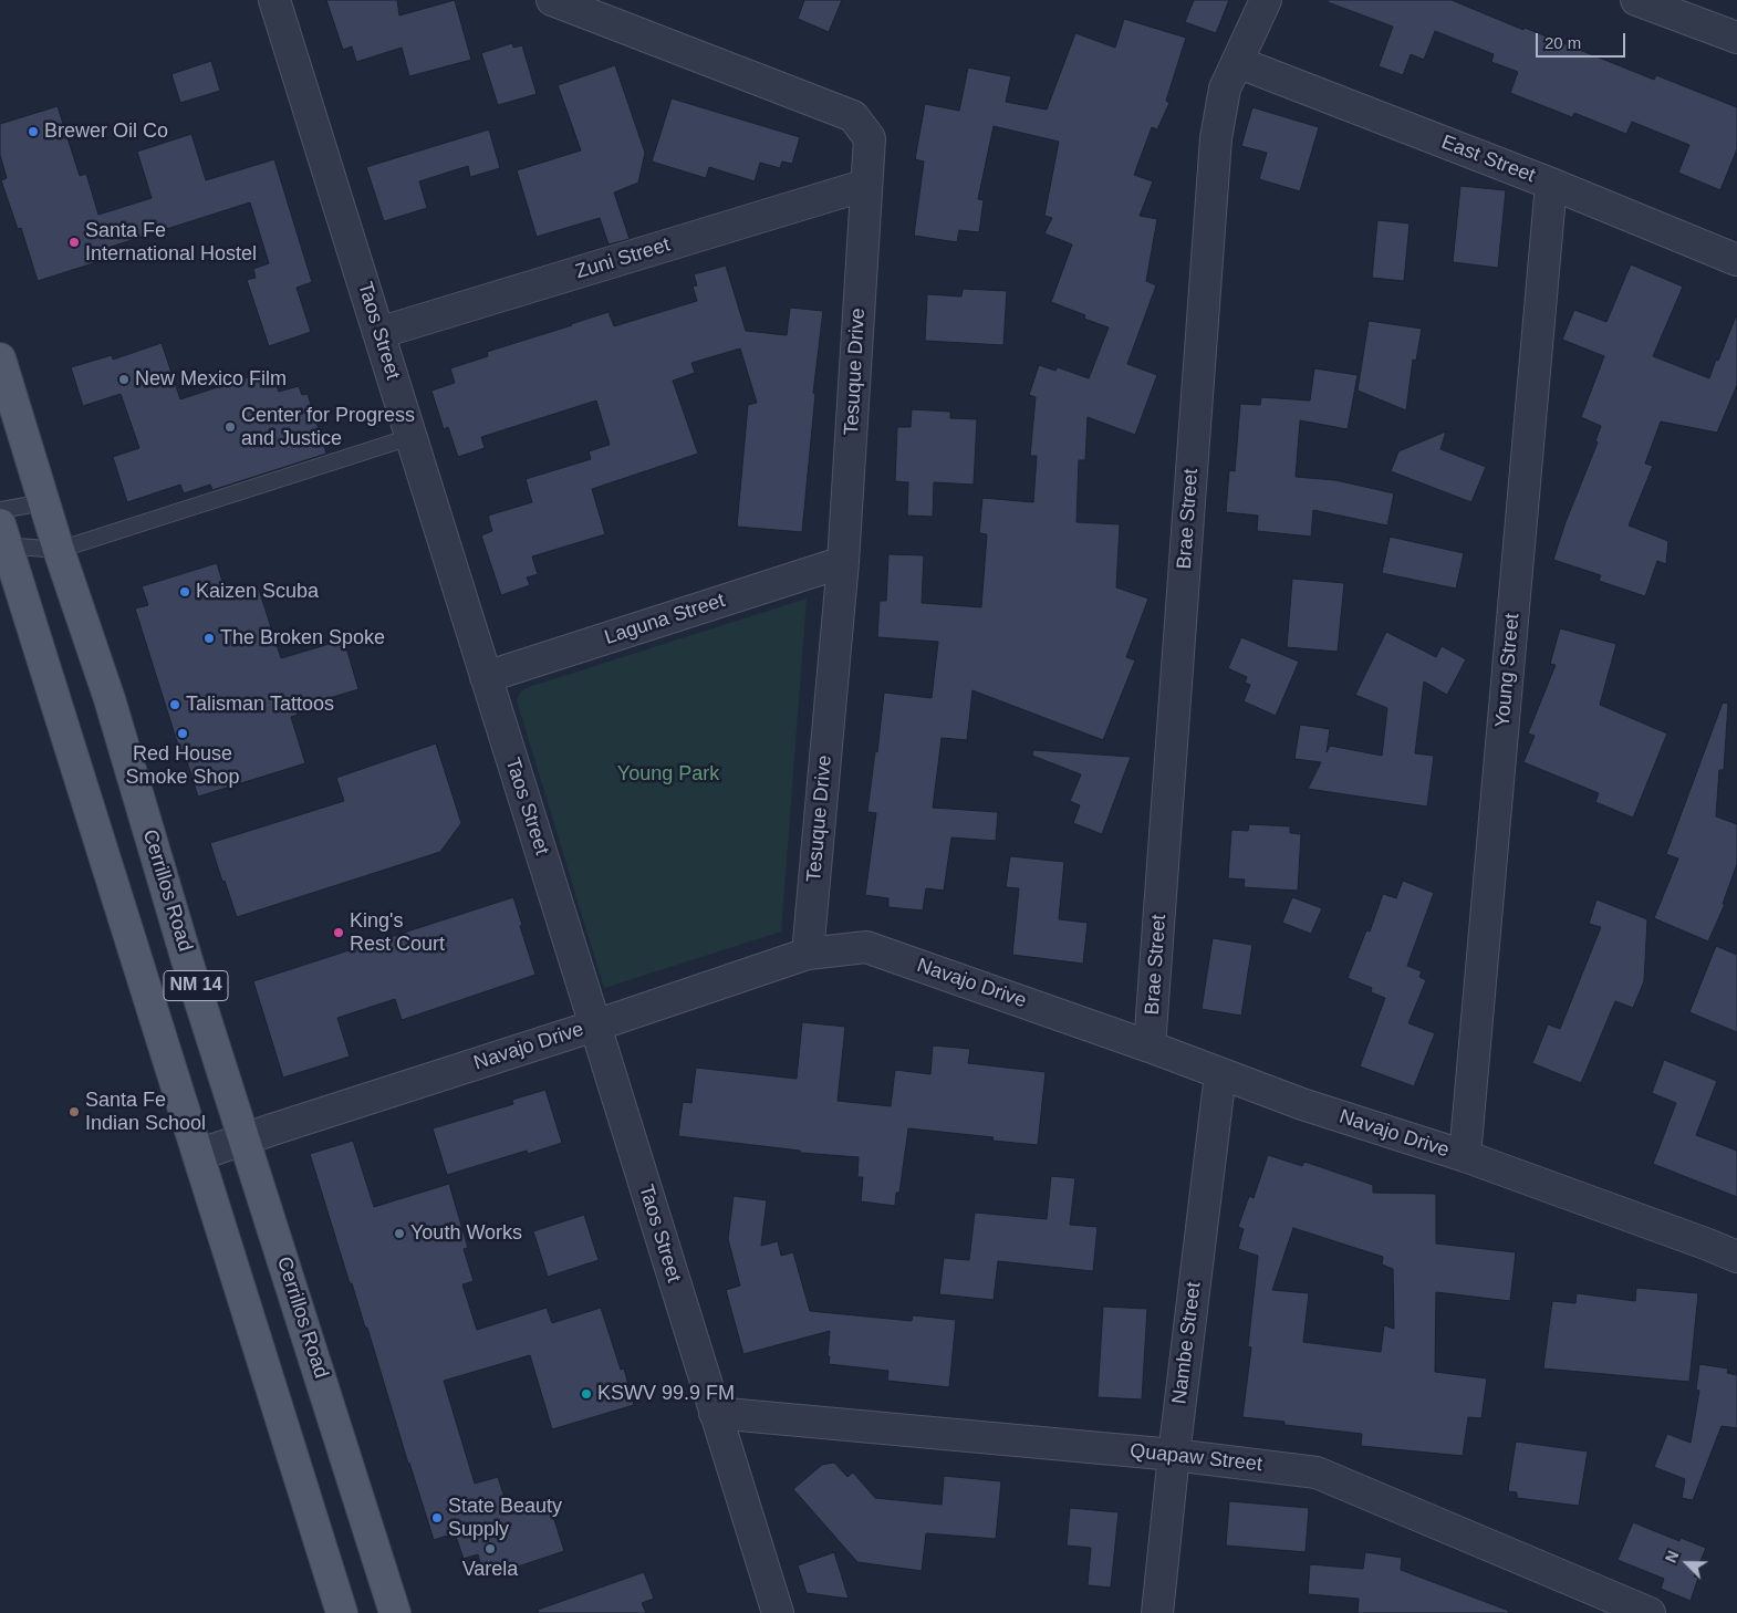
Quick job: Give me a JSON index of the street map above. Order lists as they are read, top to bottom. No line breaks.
{"streets":{"main road":["Cerrillos Road","NM 14"],"street":["East Street","Zuni Street","Taos Street","Tesuque Drive","Brae Street","Laguna Street","Young Street","Navajo Drive","Nambe Street","Quapaw Street"]},"crossings":[["East Street","Brae Street"],["East Street","Young Street"],["Zuni Street","Taos Street"],["Zuni Street","Tesuque Drive"],["Taos Street","Laguna Street"],["Taos Street","Navajo Drive"],["Taos Street","Quapaw Street"],["Tesuque Drive","Laguna Street"],["Tesuque Drive","Navajo Drive"],["Brae Street","Navajo Drive"],["Young Street","Navajo Drive"],["Cerrillos Road","Navajo Drive"],["Navajo Drive","NM 14"],["Navajo Drive","Nambe Street"],["Nambe Street","Quapaw Street"]],"parks":["Young Park"],"places":["Brewer Oil Co","Santa Fe International Hostel","New Mexico Film","Center for Progress and Justice","Kaizen Scuba","The Broken Spoke","Talisman Tattoos","Red House Smoke Shop","King's Rest Court","Santa Fe Indian School","Youth Works","KSWV 99.9 FM","State Beauty Supply","Varela"],"scale_bar":"20 m","north":"top left"}
